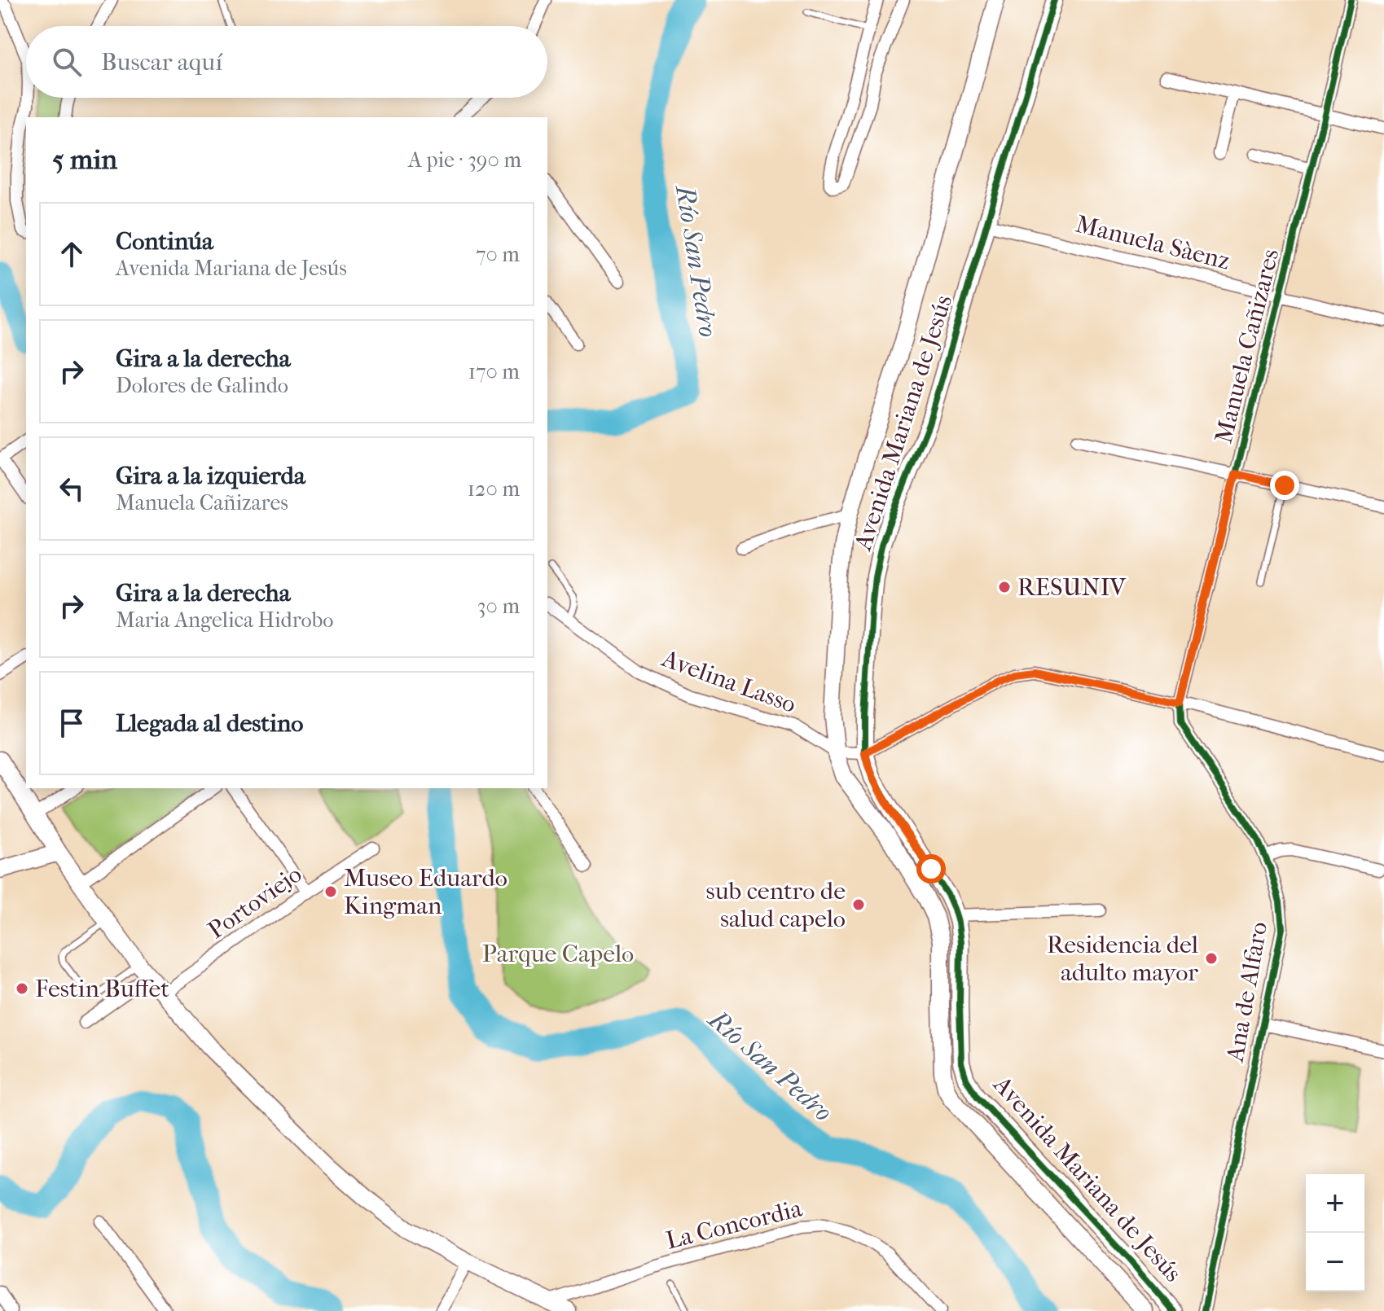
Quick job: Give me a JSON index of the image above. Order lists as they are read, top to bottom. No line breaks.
{"streets":{"street":["Manuela Sàenz","Manuela Cañizares","Avenida Mariana de Jesús","Avelina Lasso","Portoviejo","Ana de Alfaro","La Concordia"]},"crossings":[["Manuela Sàenz","Manuela Cañizares"],["Manuela Sàenz","Avenida Mariana de Jesús"],["Manuela Cañizares","Ana de Alfaro"],["Avenida Mariana de Jesús","Avelina Lasso"]],"water":["Río San Pedro"],"parks":["Parque Capelo"],"places":["RESUNIV","Museo Eduardo Kingman","sub centro de salud capelo","Residencia del adulto mayor","Festin Buffet"],"page":{"search":"Buscar aquí","heading":["5 min","A pie · 390 m"],"list":[["Continúa","Avenida Mariana de Jesús","70 m"],["Gira a la derecha","Dolores de Galindo","170 m"],["Gira a la izquierda","Manuela Cañizares","120 m"],["Gira a la derecha","Maria Angelica Hidrobo","30 m"],"Llegada al destino"],"map_buttons":["+","−"]}}
